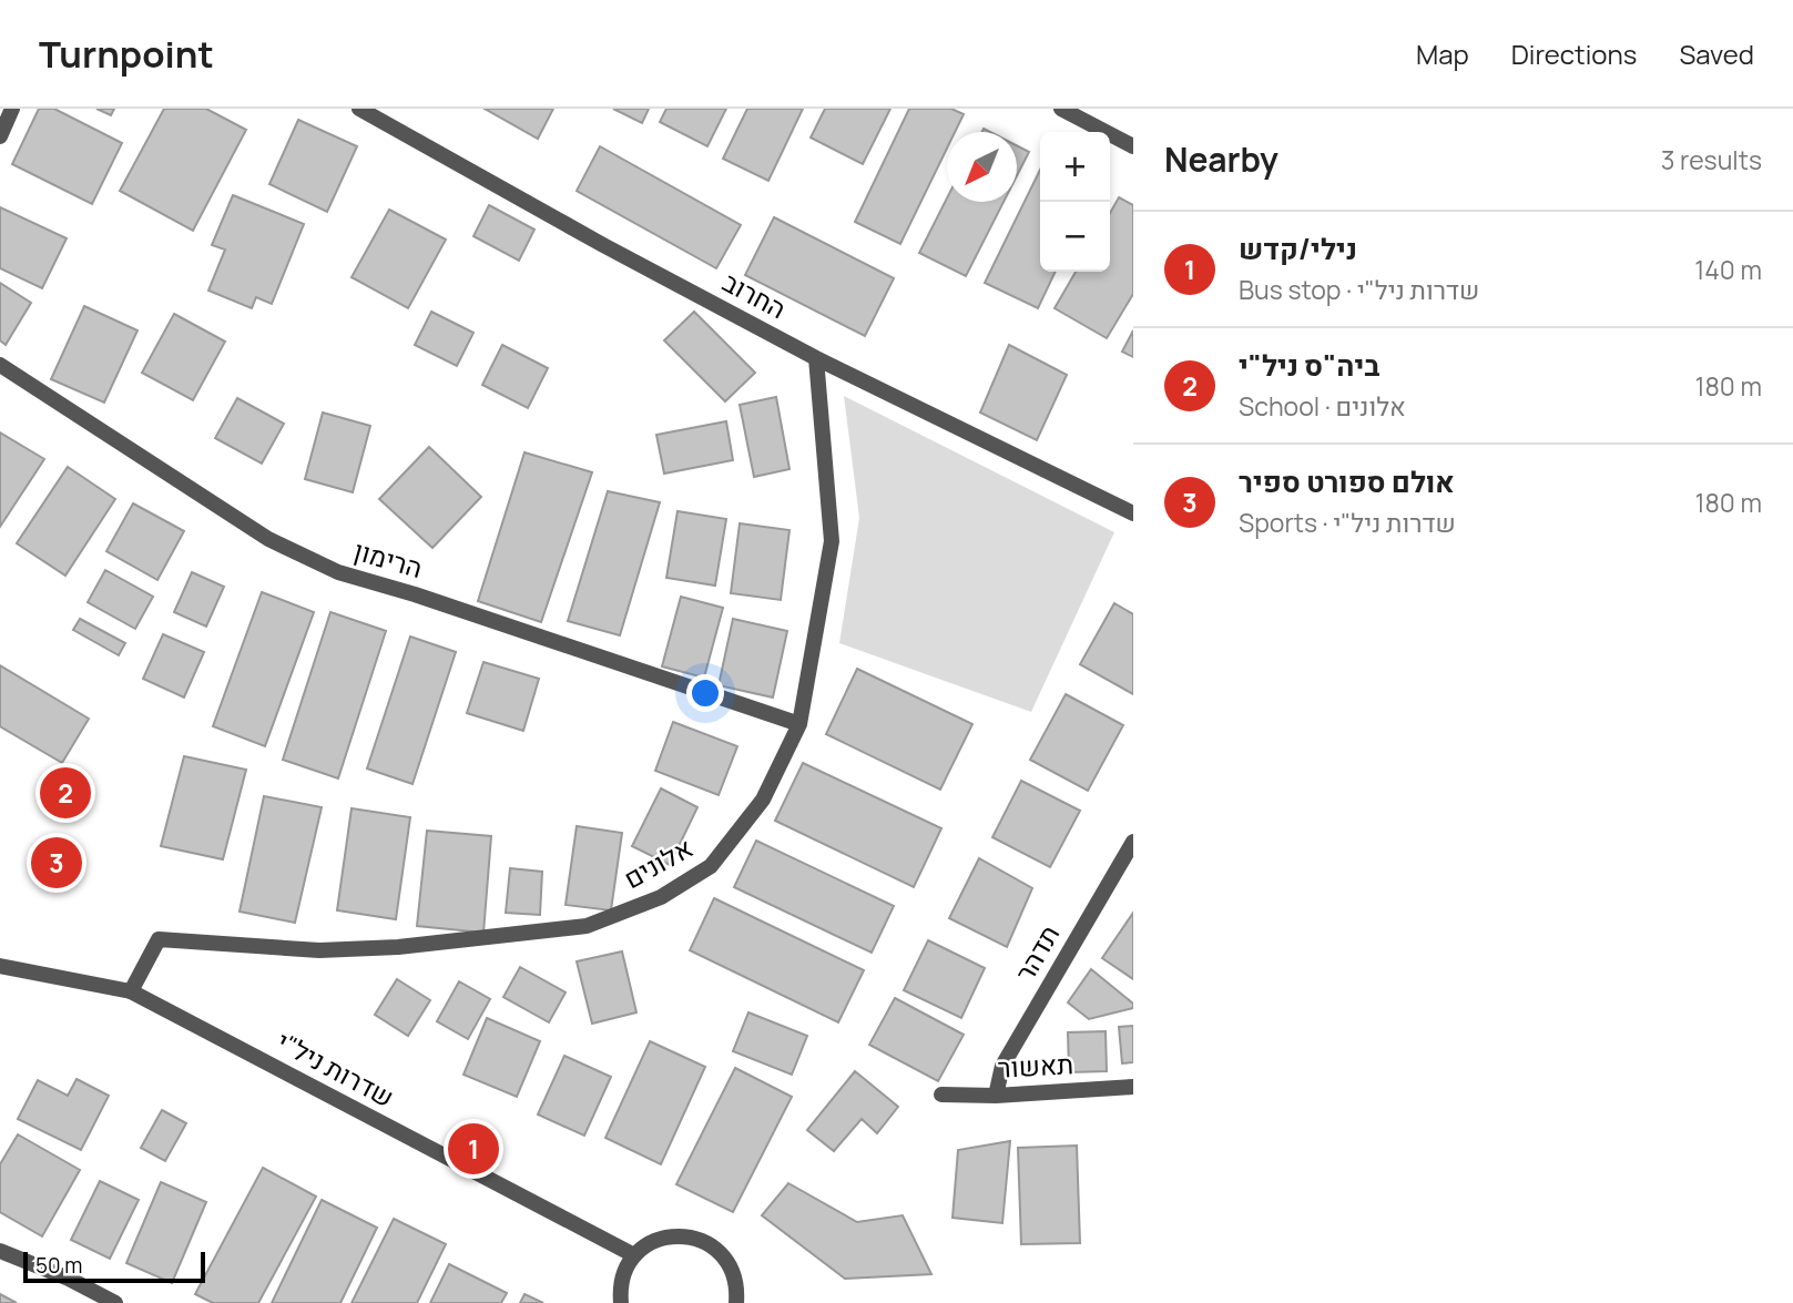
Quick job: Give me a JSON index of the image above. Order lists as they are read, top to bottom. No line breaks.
{"streets":{"street":["החרוב","הרימון","אלונים","תדהר","תאשור","שדרות ניל\"י"]},"crossings":[["החרוב","אלונים"],["הרימון","אלונים"],["אלונים","שדרות ניל\"י"],["תדהר","תאשור"]],"scale_bar":"50 m","north":"bottom left","page":{"header":"Turnpoint","nav":["Map","Directions","Saved"],"heading":["Nearby","3 results"],"map_buttons":["+","−"],"list":[{"mark":"1","name":"נילי/קדש","note":"Bus stop · שדרות ניל\"י","value":"140 m"},{"mark":"2","name":"ביה\"ס ניל\"י","note":"School · אלונים","value":"180 m"},{"mark":"3","name":"אולם ספורט ספיר","note":"Sports · שדרות ניל\"י","value":"180 m"}],"pins":["2","3","1"],"scale":"50 m"}}
